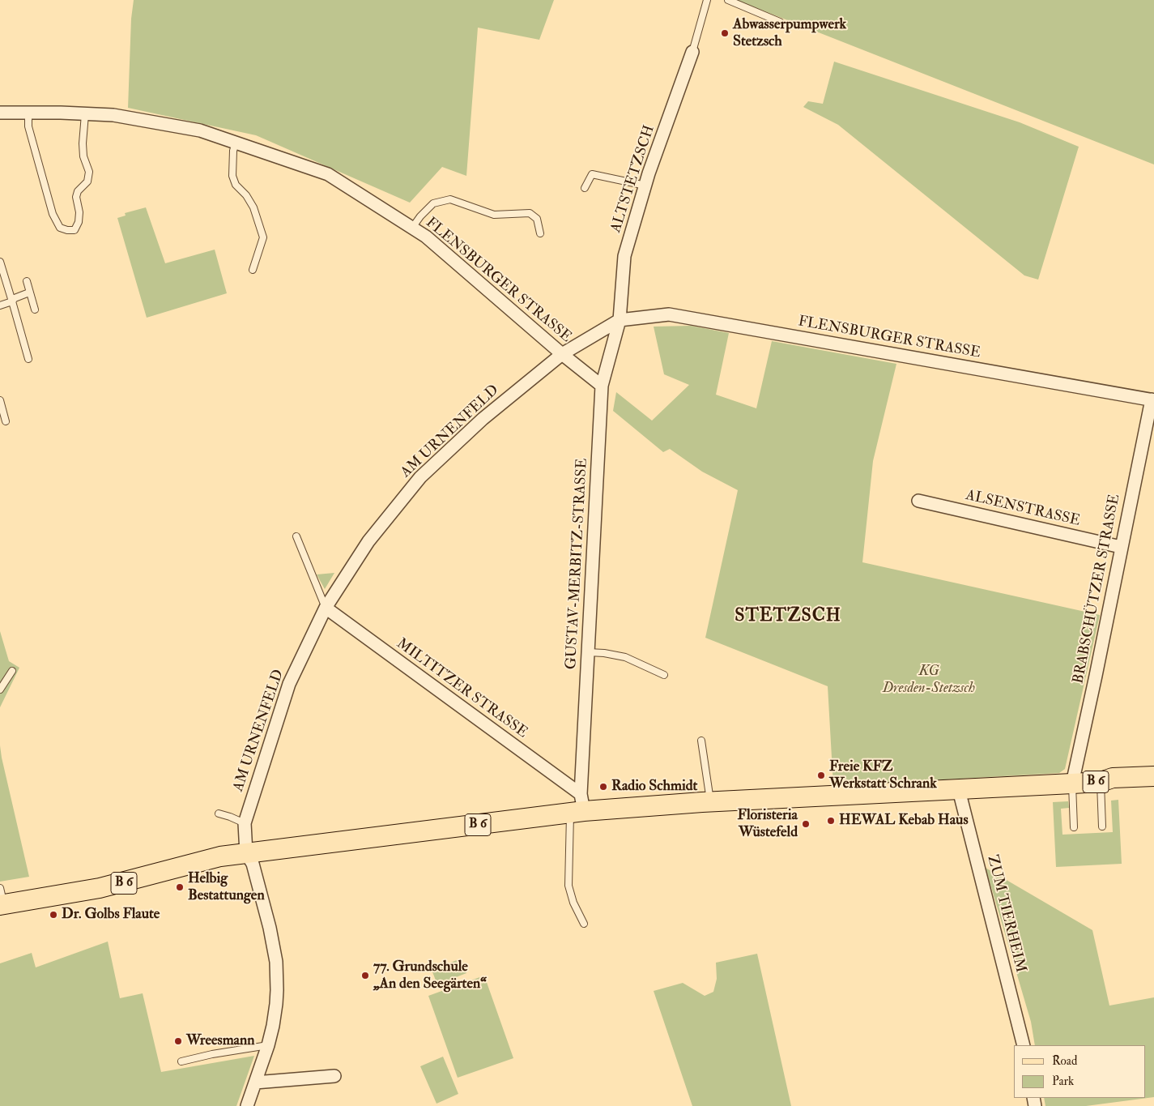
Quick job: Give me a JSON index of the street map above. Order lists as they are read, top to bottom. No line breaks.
{"streets":{"main road":["B 6"],"street":["ALTSTETZSCH","FLENSBURGER STRASSE","AM URNENFELD","ALSENSTRASSE","GUSTAV-MERBITZ-STRASSE","BRABSCHÜTZER STRASSE","MILTITZER STRASSE","ZUM TIERHEIM"]},"crossings":[["ALTSTETZSCH","FLENSBURGER STRASSE"],["ALTSTETZSCH","AM URNENFELD"],["ALTSTETZSCH","GUSTAV-MERBITZ-STRASSE"],["FLENSBURGER STRASSE","AM URNENFELD"],["FLENSBURGER STRASSE","GUSTAV-MERBITZ-STRASSE"],["FLENSBURGER STRASSE","BRABSCHÜTZER STRASSE"],["AM URNENFELD","GUSTAV-MERBITZ-STRASSE"],["AM URNENFELD","MILTITZER STRASSE"],["AM URNENFELD","B 6"],["ALSENSTRASSE","BRABSCHÜTZER STRASSE"],["GUSTAV-MERBITZ-STRASSE","MILTITZER STRASSE"],["GUSTAV-MERBITZ-STRASSE","B 6"],["BRABSCHÜTZER STRASSE","B 6"],["MILTITZER STRASSE","B 6"],["B 6","ZUM TIERHEIM"]],"districts":["STETZSCH"],"parks":["KG Dresden-Stetzsch"],"places":["Abwasserpumpwerk Stetzsch","Freie KFZ Werkstatt Schrank","Radio Schmidt","HEWAL Kebab Haus","Floristeria Wüstefeld","Helbig Bestattungen","Dr. Golbs Flaute","77. Grundschule „An den Seegärten“","Wreesmann"],"legend":["Road","Park"]}
